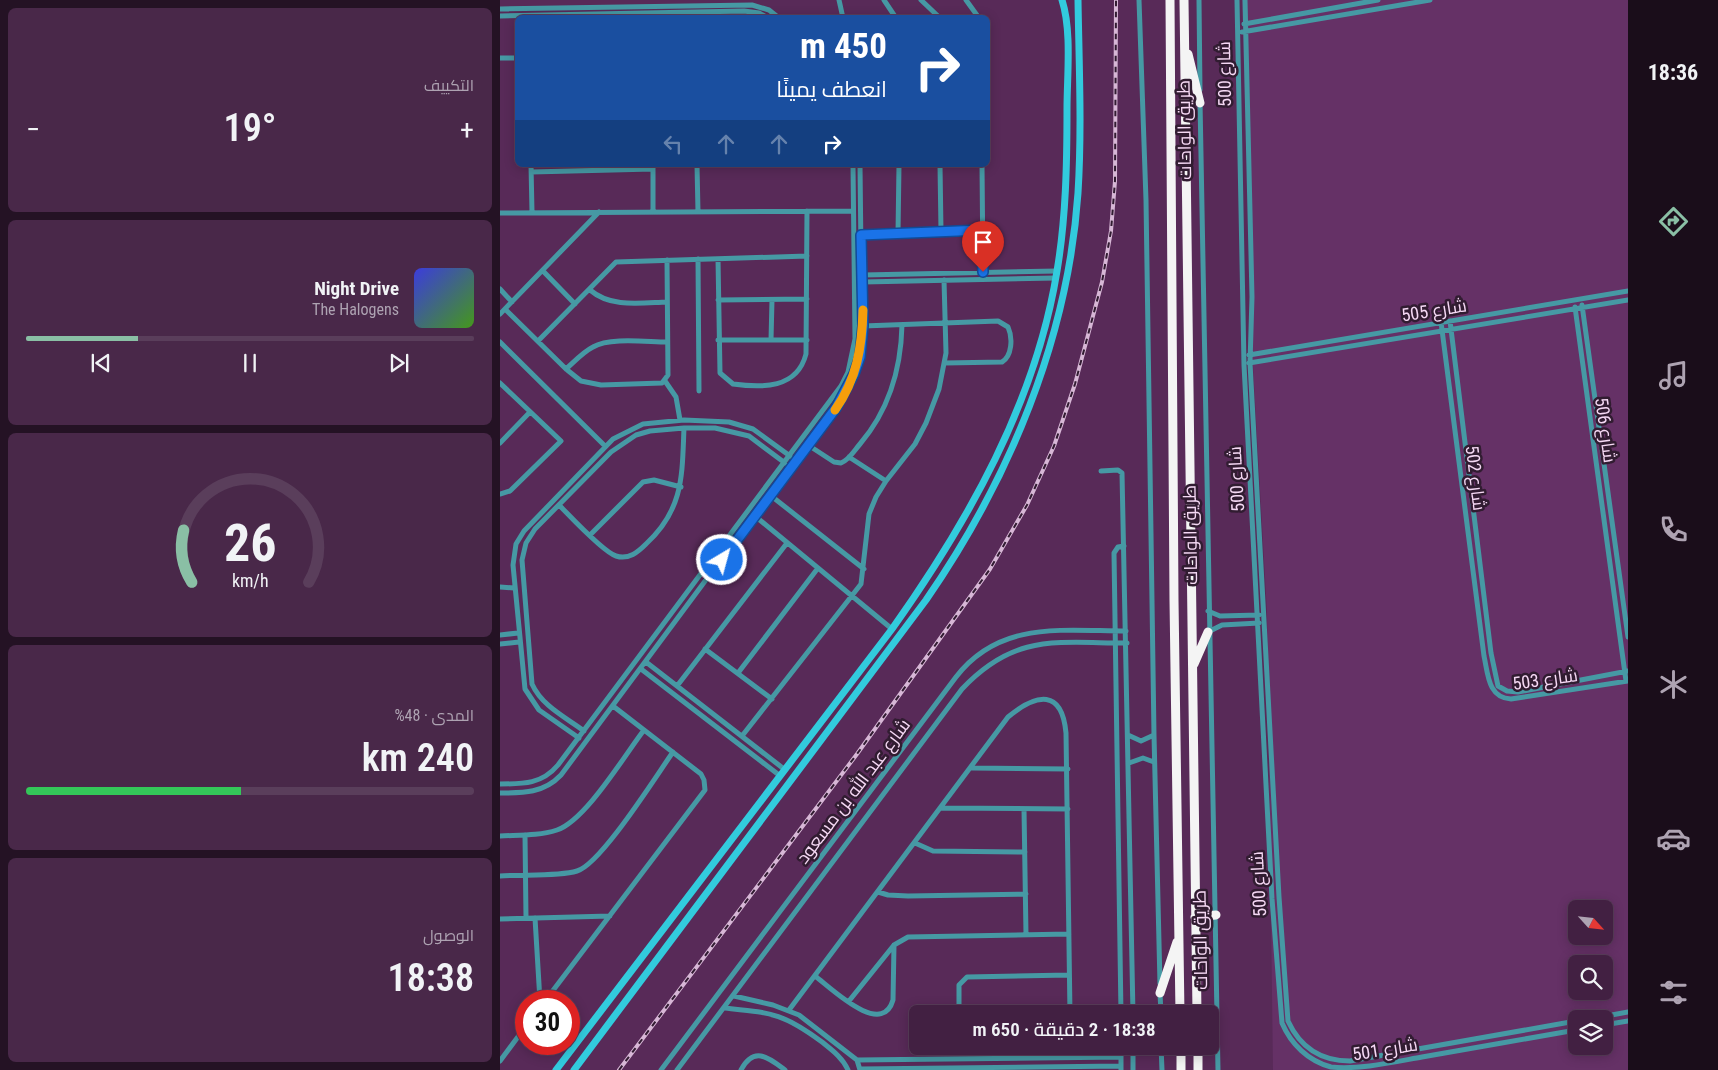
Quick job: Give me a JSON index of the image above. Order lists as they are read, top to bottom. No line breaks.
{"streets":{"highway":["طريق الواحات"],"street":["شارع 500","شارع 505","شارع 506","شارع 502","شارع 503","شارع عبد الله بن مسعود","شارع 501"]},"crossings":[["شارع 500","شارع 505"],["شارع 500","شارع 501"],["شارع 505","شارع 506"],["شارع 505","شارع 502"],["شارع 506","شارع 503"],["شارع 502","شارع 503"]],"north":"bottom right","page":{"tabs":"18:36","tile":["التكييف",["المدى · 48%","240 km"],["الوصول","18:38"]],"turn":["450 m","انعطف يمينًا"],"heat":["−","19°","+"],"song":["Night Drive","The Halogens"],"limit":"30","trip":"18:38 · 2 دقيقة · 650 m","gauge":["26","km/h"]}}
